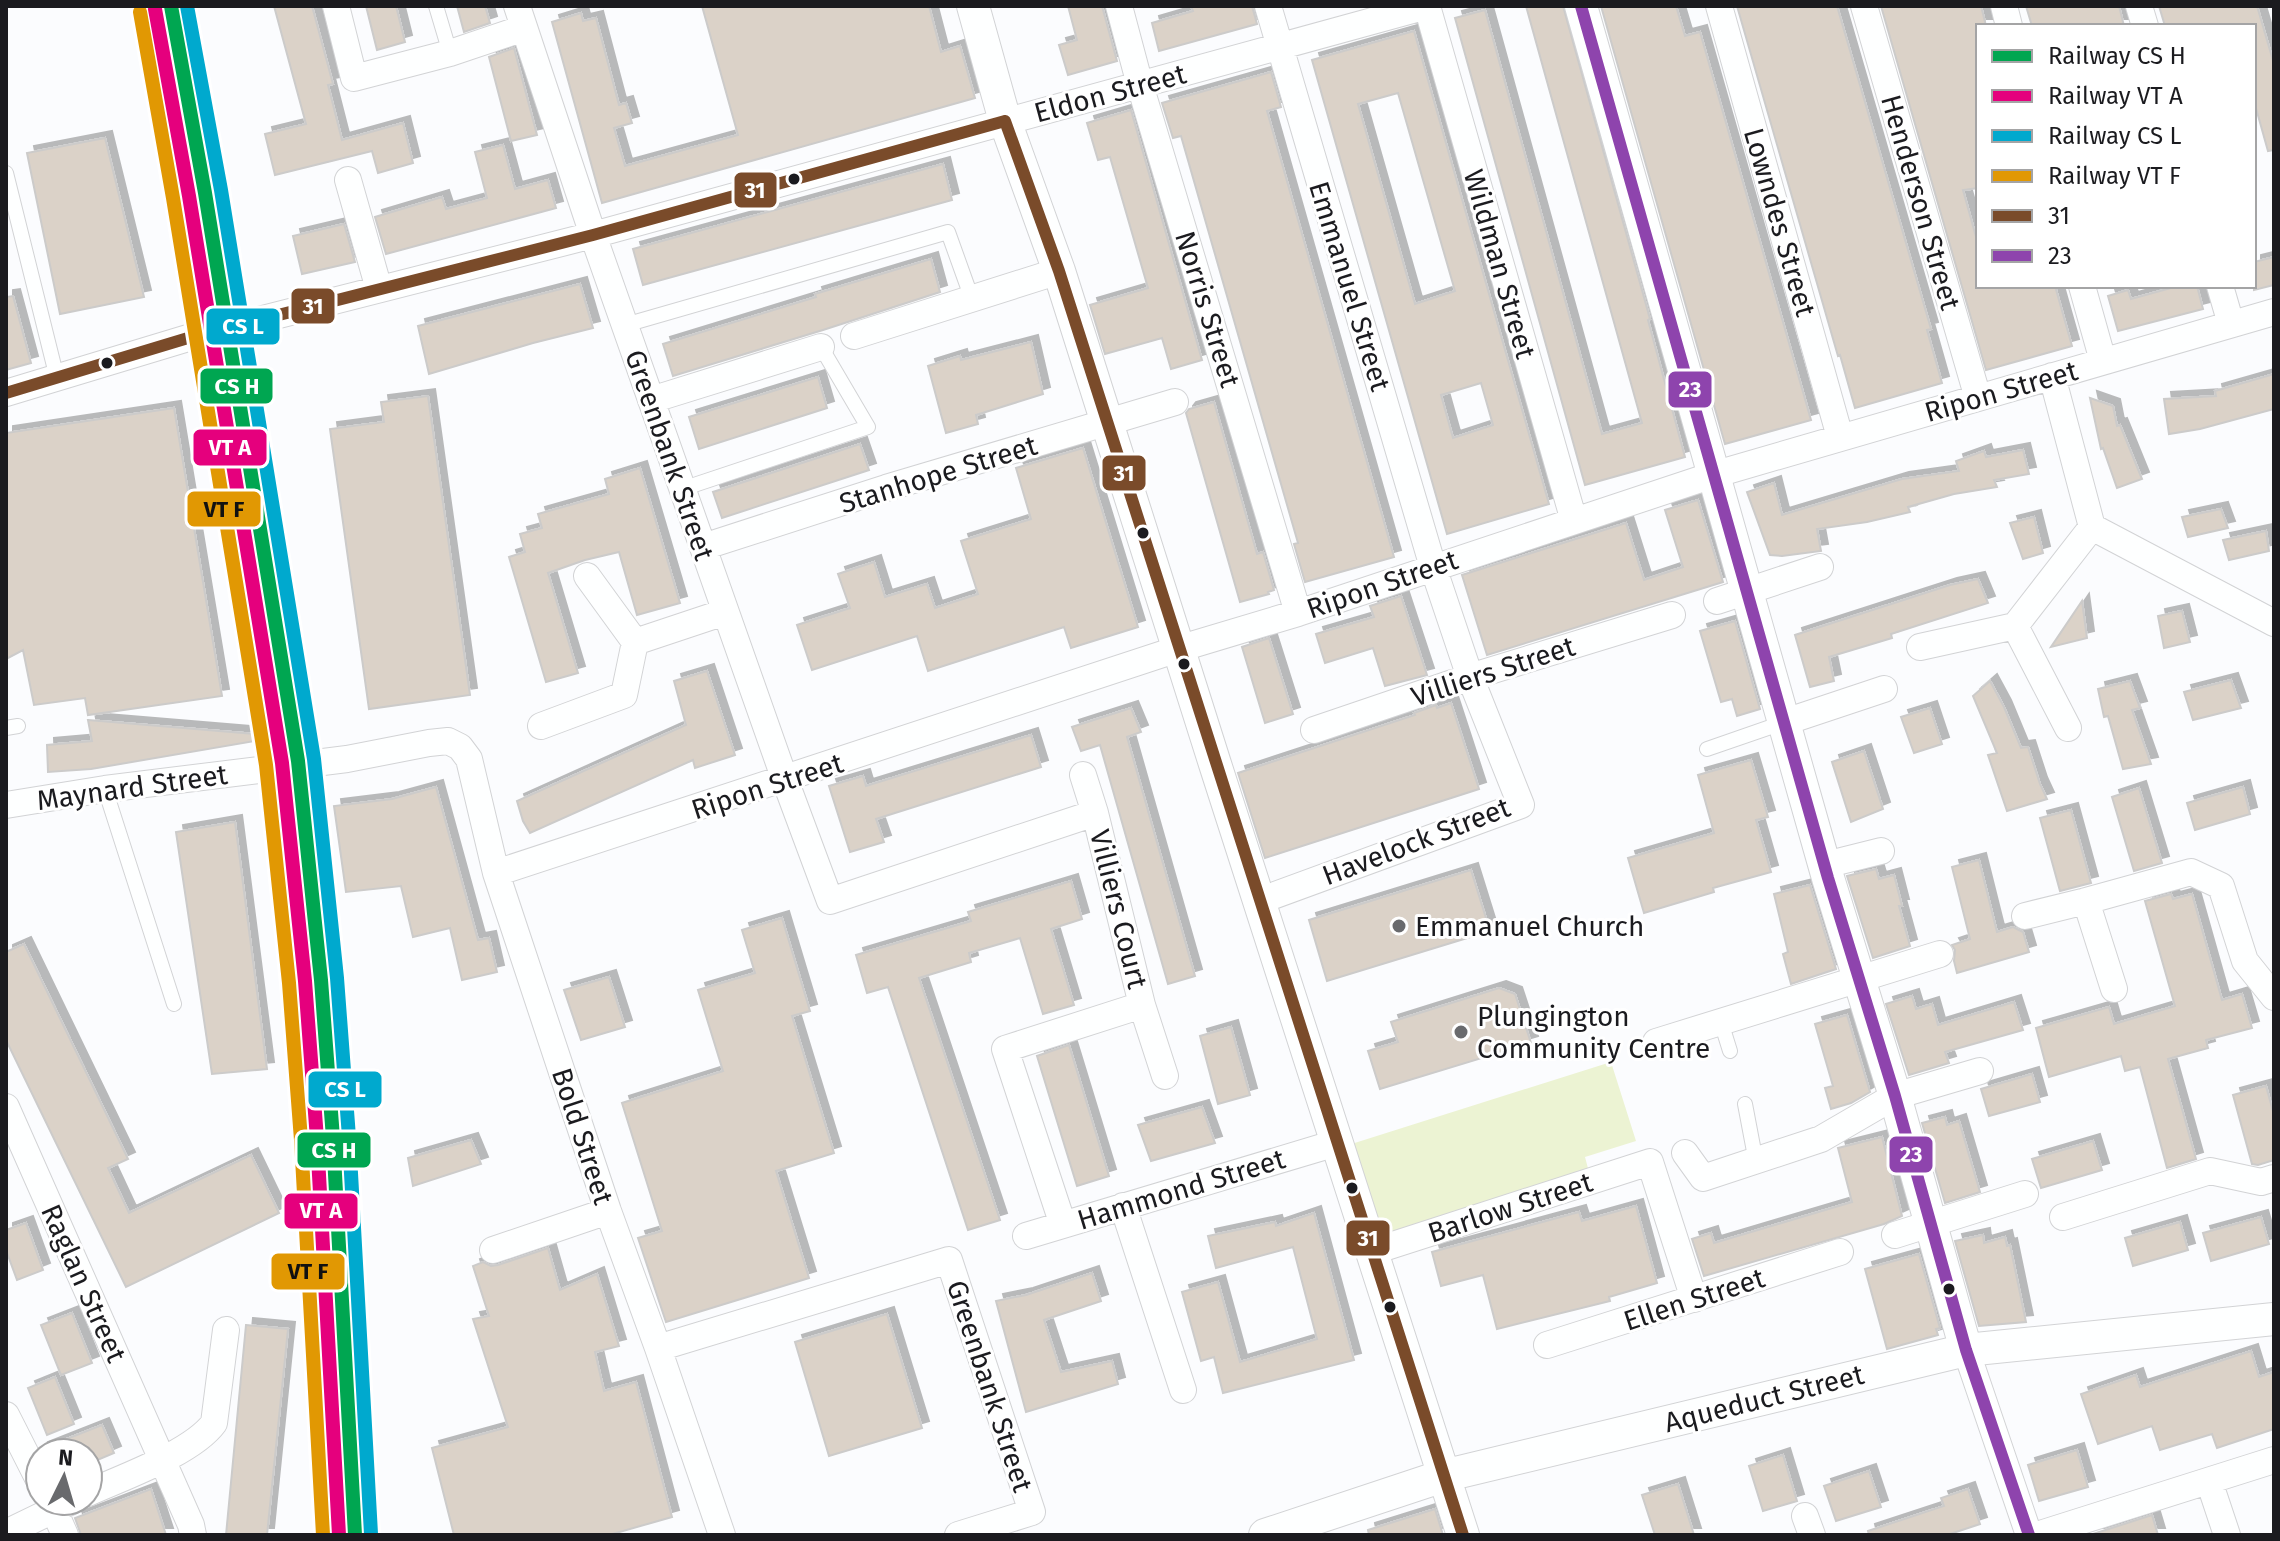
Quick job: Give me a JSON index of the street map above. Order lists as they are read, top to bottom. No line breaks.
{"streets":{"street":["Eldon Street","Henderson Street","Lowndes Street","Wildman Street","Emmanuel Street","Norris Street","Ripon Street","Greenbank Street","Stanhope Street","Villiers Street","Maynard Street","Havelock Street","Villiers Court","Bold Street","Hammond Street","Barlow Street","Raglan Street","Ellen Street","Aqueduct Street"]},"crossings":[["Eldon Street","Wildman Street"],["Eldon Street","Emmanuel Street"],["Eldon Street","Norris Street"],["Eldon Street","Greenbank Street"],["Henderson Street","Ripon Street"],["Lowndes Street","Ripon Street"],["Wildman Street","Ripon Street"],["Emmanuel Street","Ripon Street"],["Emmanuel Street","Havelock Street"],["Norris Street","Ripon Street"],["Ripon Street","Greenbank Street"],["Ripon Street","Havelock Street"],["Ripon Street","Bold Street"],["Greenbank Street","Stanhope Street"],["Greenbank Street","Villiers Court"],["Greenbank Street","Bold Street"],["Villiers Street","Havelock Street"],["Maynard Street","Bold Street"],["Villiers Court","Hammond Street"],["Barlow Street","Ellen Street"]],"places":["Emmanuel Church","Plungington Community Centre"],"lines":["transit line 23","transit line 31"],"legend":["Railway CS H","Railway VT A","Railway CS L","Railway VT F","31","23"],"north":"top"}
